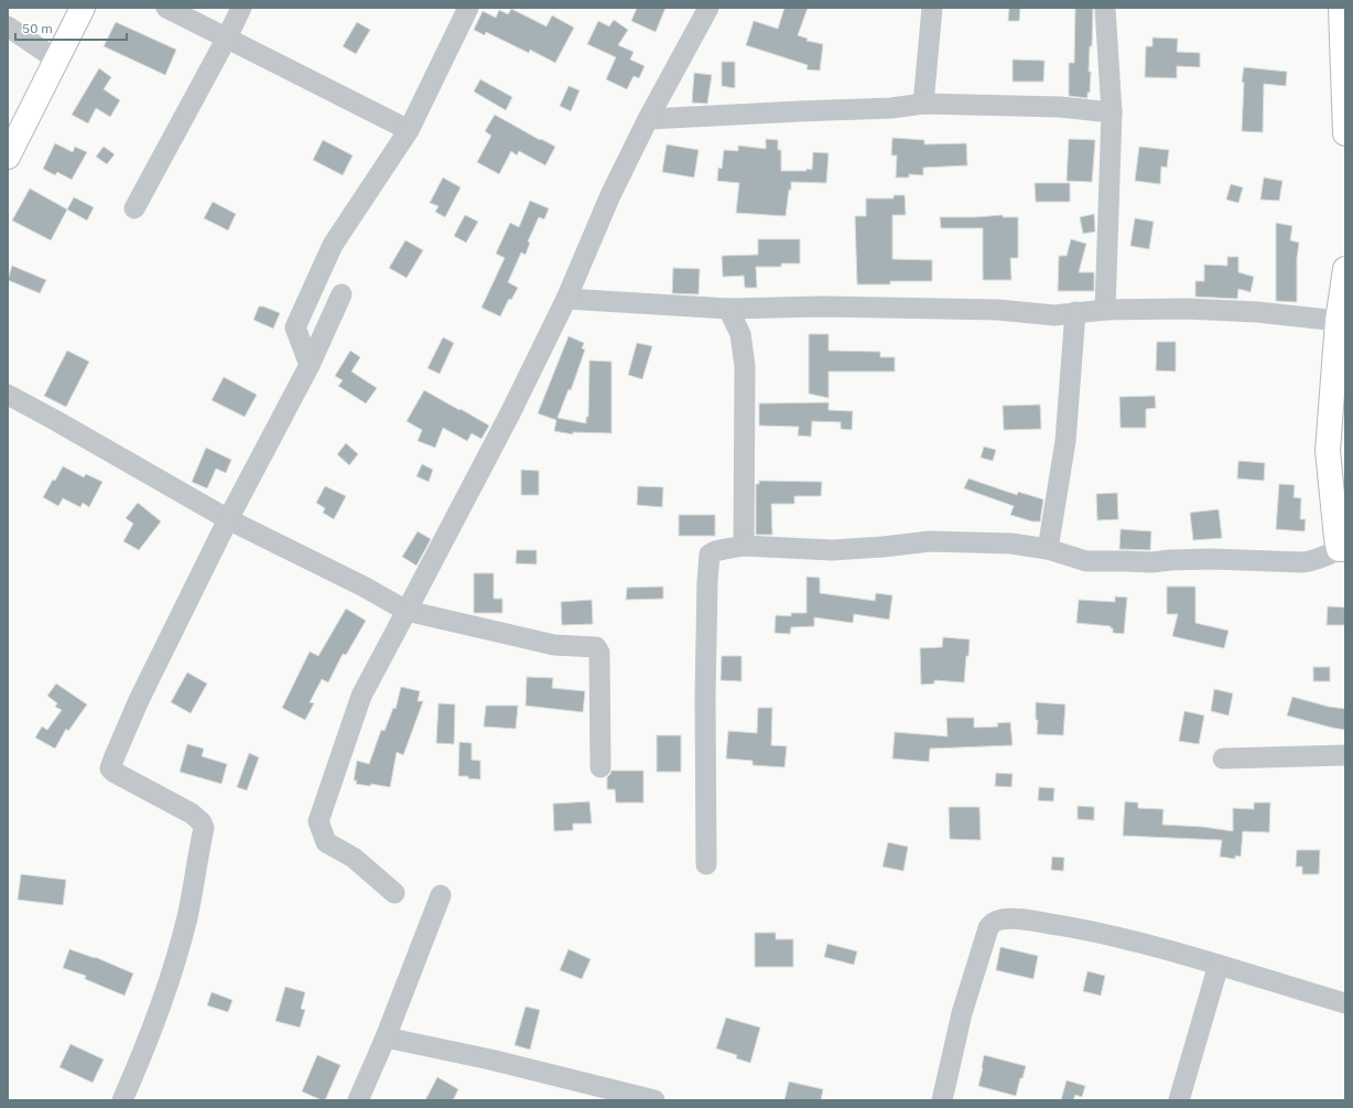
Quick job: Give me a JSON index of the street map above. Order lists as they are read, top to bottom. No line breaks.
{"scale_bar":"50 m"}
